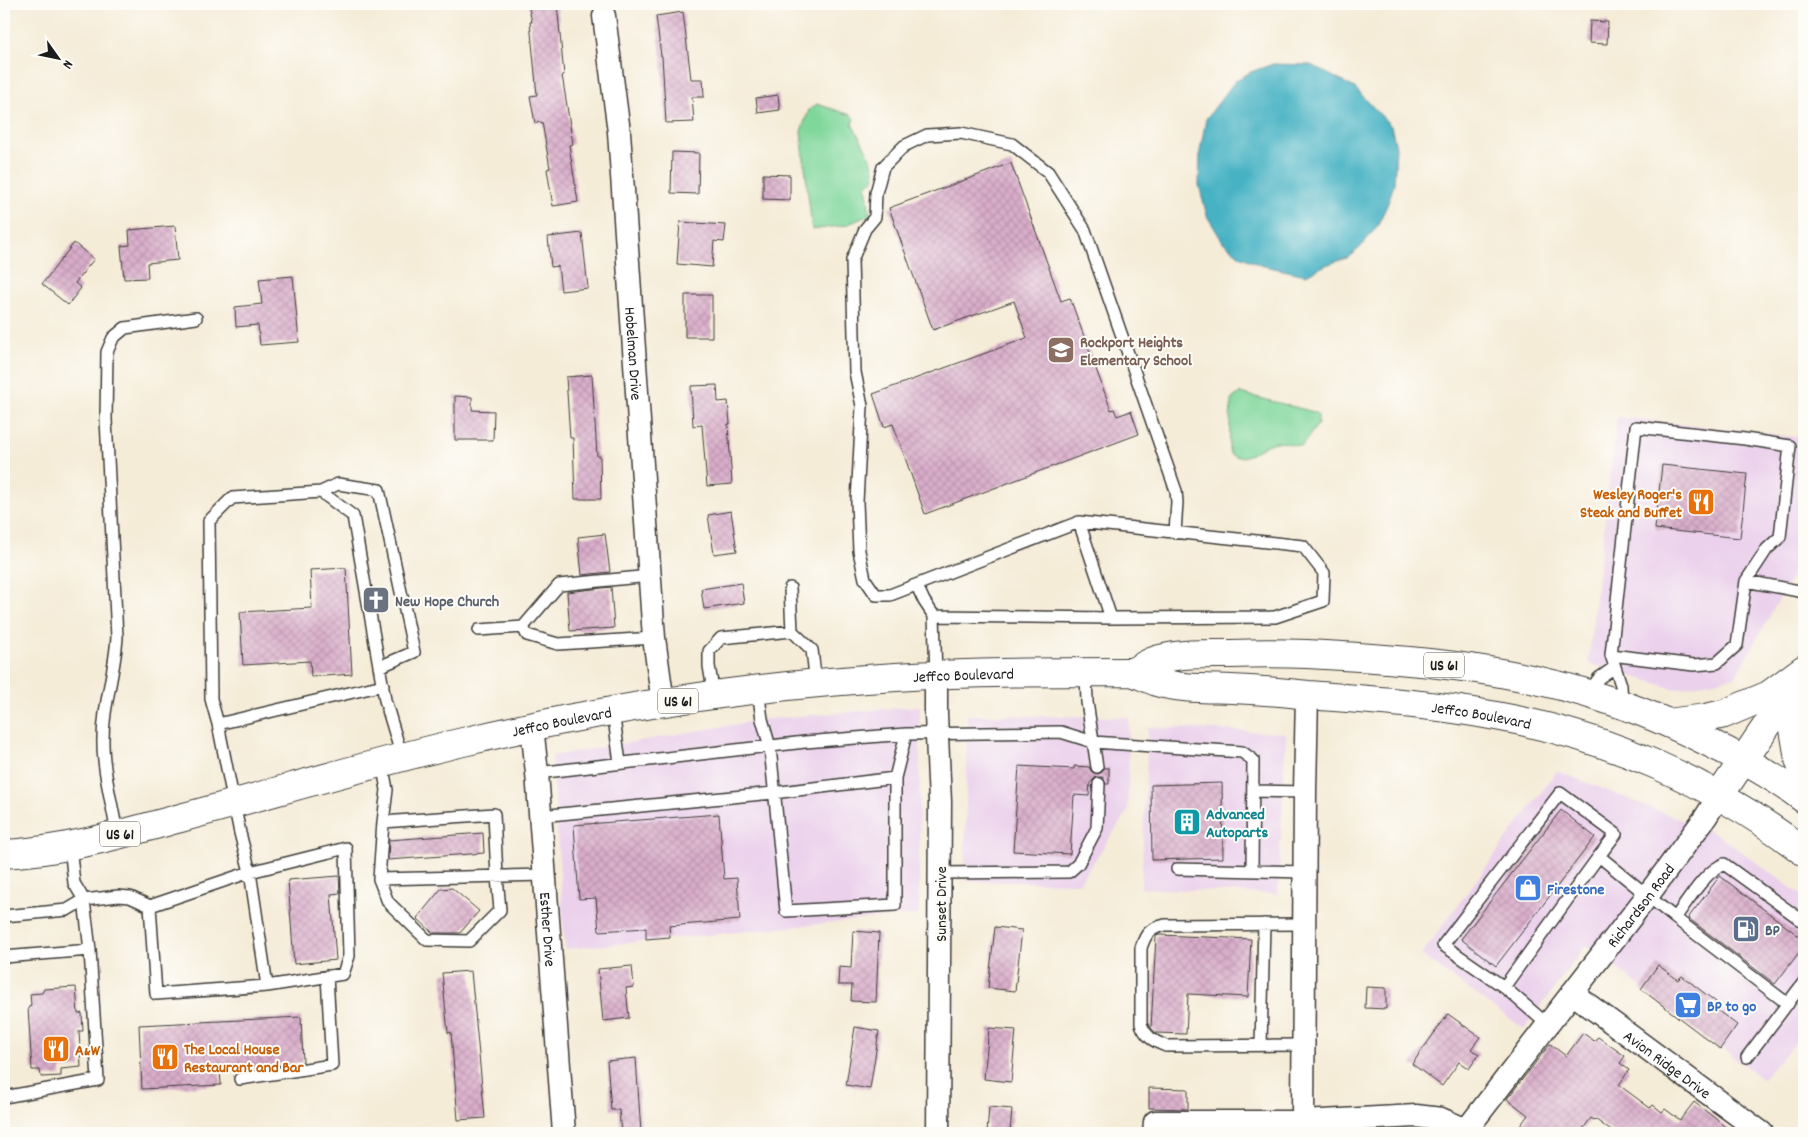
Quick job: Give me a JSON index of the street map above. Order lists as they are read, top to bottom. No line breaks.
{"streets":{"main road":["US 61","Jeffco Boulevard","Richardson Road"],"street":["Hobelman Drive","Sunset Drive","Esther Drive","Avion Ridge Drive"]},"crossings":[["Hobelman Drive","Jeffco Boulevard"],["Jeffco Boulevard","Sunset Drive"],["Jeffco Boulevard","Richardson Road"],["Jeffco Boulevard","Esther Drive"],["Richardson Road","Avion Ridge Drive"]],"places":{"school or university":["Rockport Heights Elementary School"],"restaurant":["Wesley Roger's Steak and Buffet","A&W","The Local House Restaurant and Bar"],"church":["New Hope Church"],"building":["Advanced Autoparts"],"shop":["Firestone"],"fuel station":["BP"],"supermarket":["BP to go"]},"north":"bottom right"}
